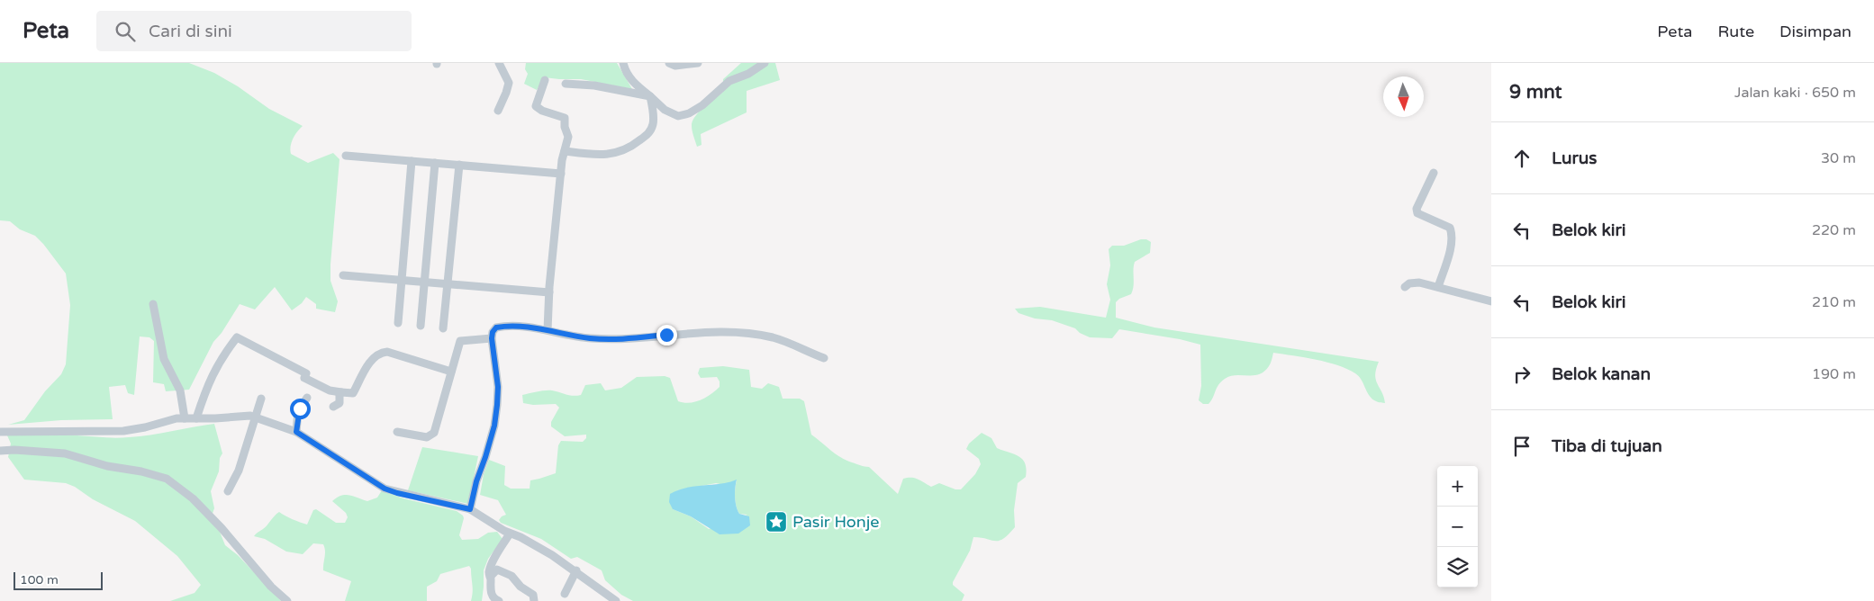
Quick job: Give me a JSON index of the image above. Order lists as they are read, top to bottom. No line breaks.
{"places":{"place":["Pasir Honje"]},"scale_bar":"100 m","north":"bottom","page":{"header":"Peta","search":"Cari di sini","nav":["Peta","Rute","Disimpan"],"heading":["9 mnt","Jalan kaki · 650 m"],"list":[["Lurus","30 m"],["Belok kiri","220 m"],["Belok kiri","210 m"],["Belok kanan","190 m"],"Tiba di tujuan"],"map_buttons":["+","−"],"scale":"100 m"}}
